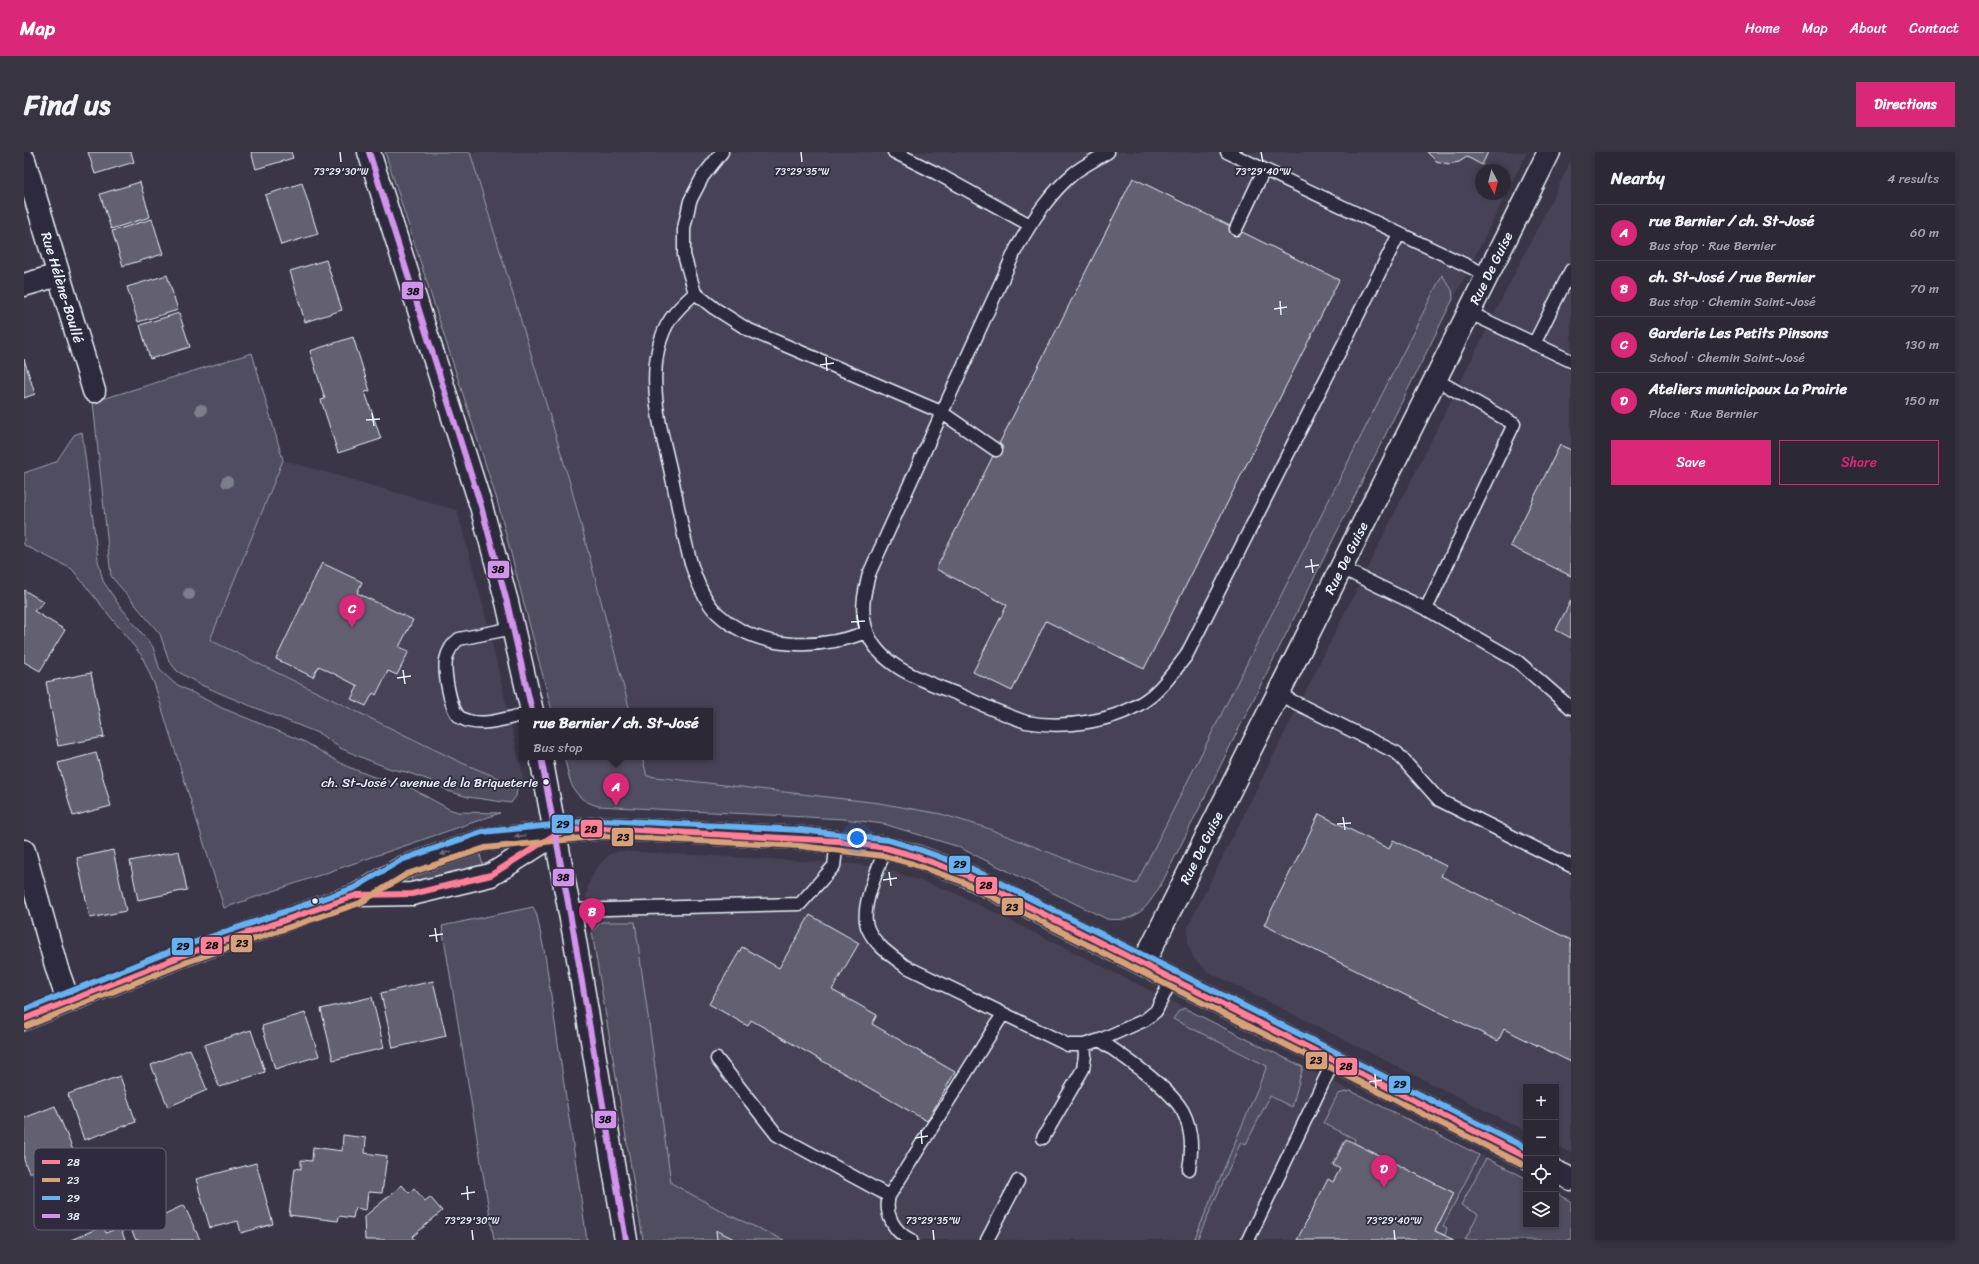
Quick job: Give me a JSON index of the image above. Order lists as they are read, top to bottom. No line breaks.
{"streets":{"street":["Rue De Guise","Rue Hélène-Boullé"]},"places":["ch. St-José / avenue de la Briqueterie"],"lines":["transit line 38","transit line 29","transit line 28","transit line 23"],"legend":["28","23","29","38"],"north":"bottom","page":{"header":"Map","nav":["Home","Map","About","Contact"],"title":"Find us","buttons":["Directions",["Save","Share"]],"heading":["Nearby","4 results"],"list":[{"mark":"A","name":"rue Bernier / ch. St-José","note":"Bus stop · Rue Bernier","value":"60 m"},{"mark":"B","name":"ch. St-José / rue Bernier","note":"Bus stop · Chemin Saint-José","value":"70 m"},{"mark":"C","name":"Garderie Les Petits Pinsons","note":"School · Chemin Saint-José","value":"130 m"},{"mark":"D","name":"Ateliers municipaux La Prairie","note":"Place · Rue Bernier","value":"150 m"}],"pins":["C","A","B","D"],"popup":["rue Bernier / ch. St-José","Bus stop"],"map_buttons":["+","−"]},"coordinates":["73°29'40\"W","73°29'30\"W","73°29'35\"W"]}
